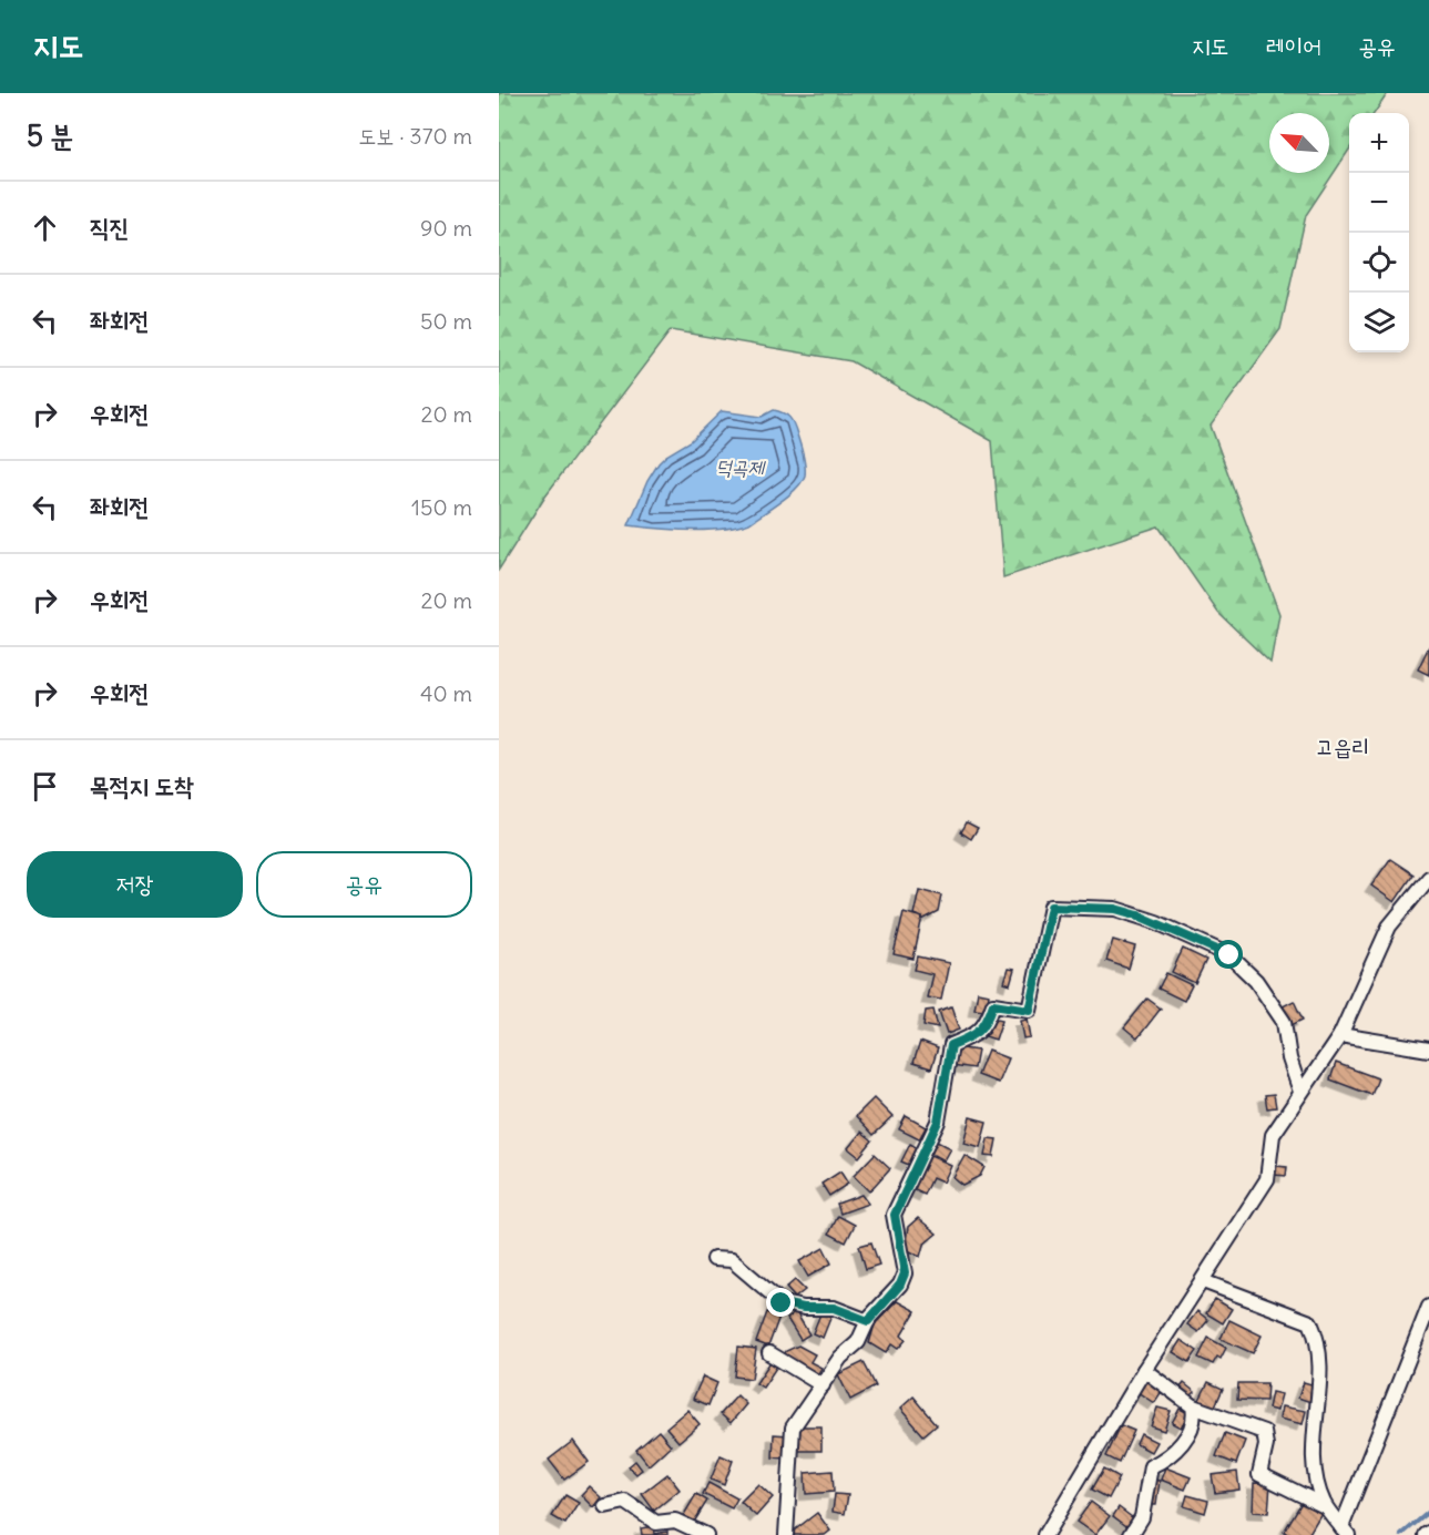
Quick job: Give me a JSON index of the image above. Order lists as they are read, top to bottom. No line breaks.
{"districts":["고읍리"],"water":["덕곡제"],"north":"top left","page":{"header":"지도","nav":["지도","레이어","공유"],"heading":["5 분","도보 · 370 m"],"map_buttons":["+","−"],"list":[["직진","90 m"],["좌회전","50 m"],["우회전","20 m"],["좌회전","150 m"],["우회전","20 m"],["우회전","40 m"],"목적지 도착"],"buttons":["저장","공유"]}}
